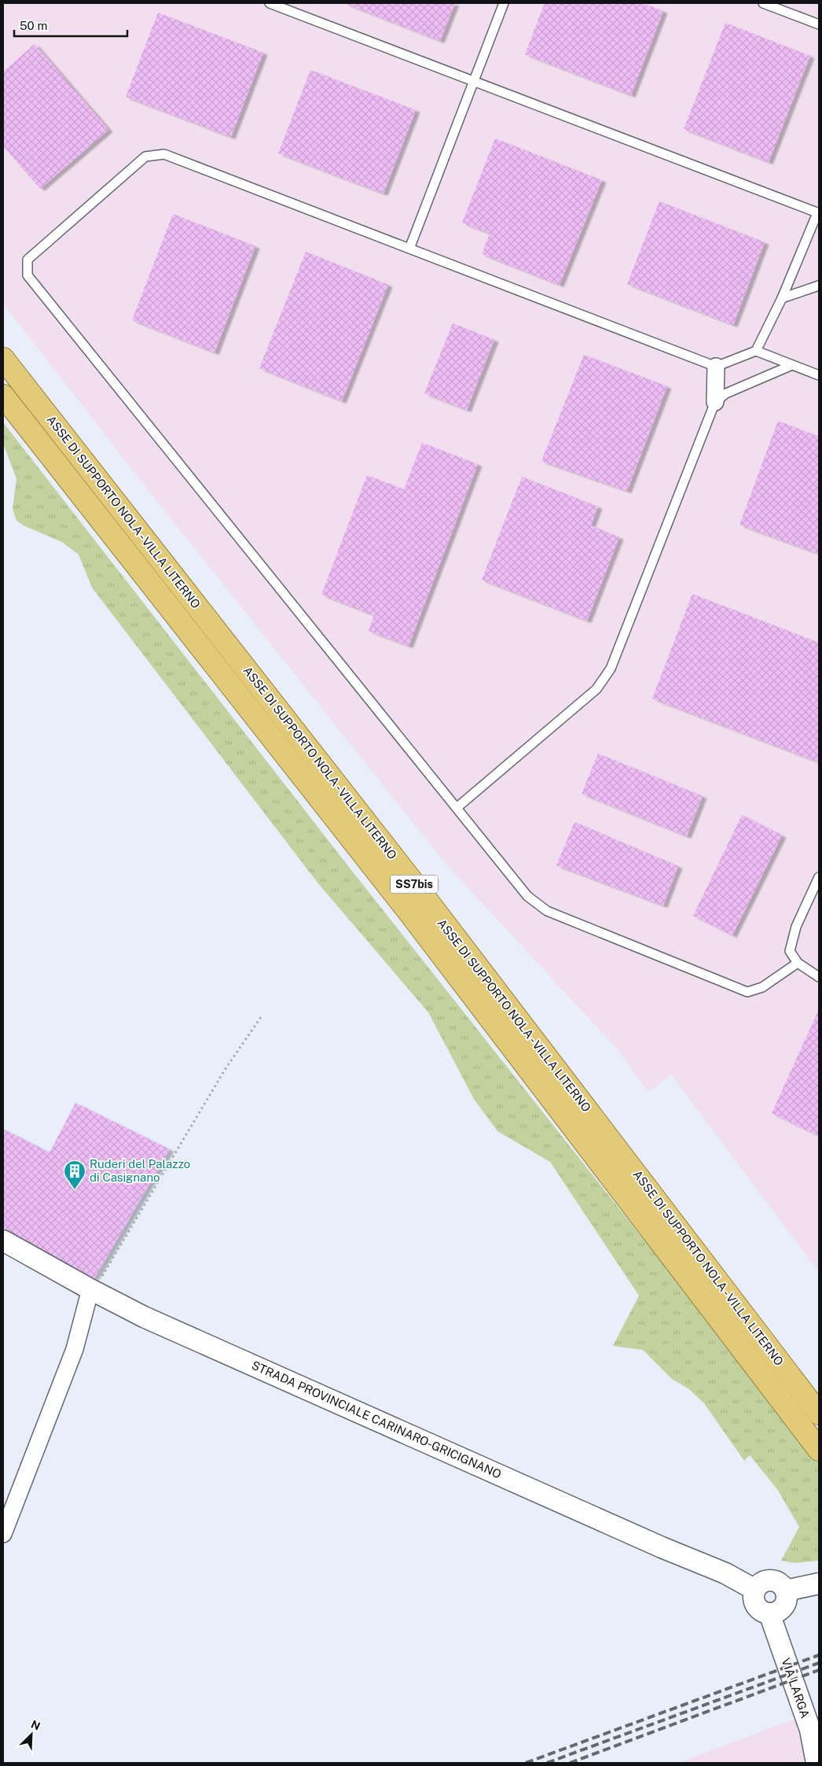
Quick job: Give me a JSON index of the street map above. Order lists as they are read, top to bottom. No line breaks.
{"streets":{"highway":["ASSE DI SUPPORTO NOLA - VILLA LITERNO","SS7bis"],"street":["STRADA PROVINCIALE CARINARO-GRICIGNANO","VIA LARGA"]},"crossings":[["STRADA PROVINCIALE CARINARO-GRICIGNANO","VIA LARGA"]],"places":{"building":["Ruderi del Palazzo di Casignano"]},"scale_bar":"50 m","north":"top right"}
